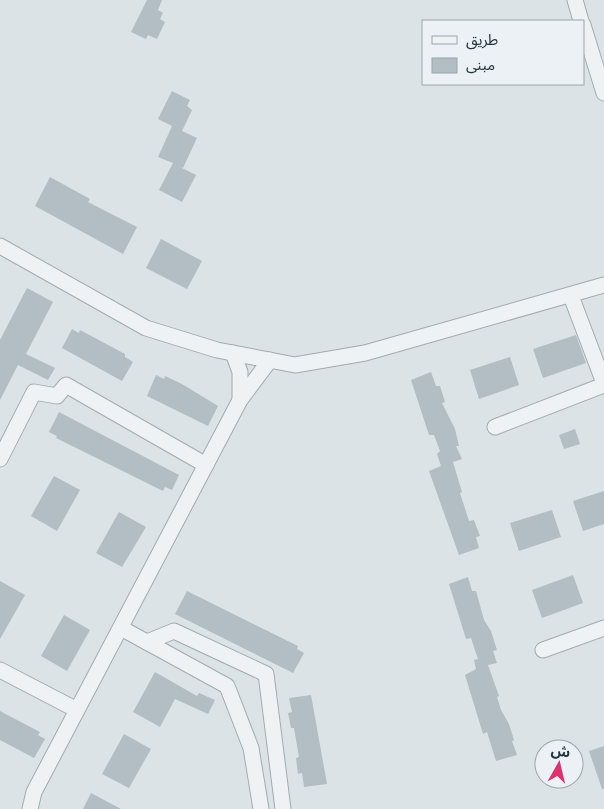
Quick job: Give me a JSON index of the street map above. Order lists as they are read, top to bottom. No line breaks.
{"legend":["طريق","مبنى"],"north":"top"}
